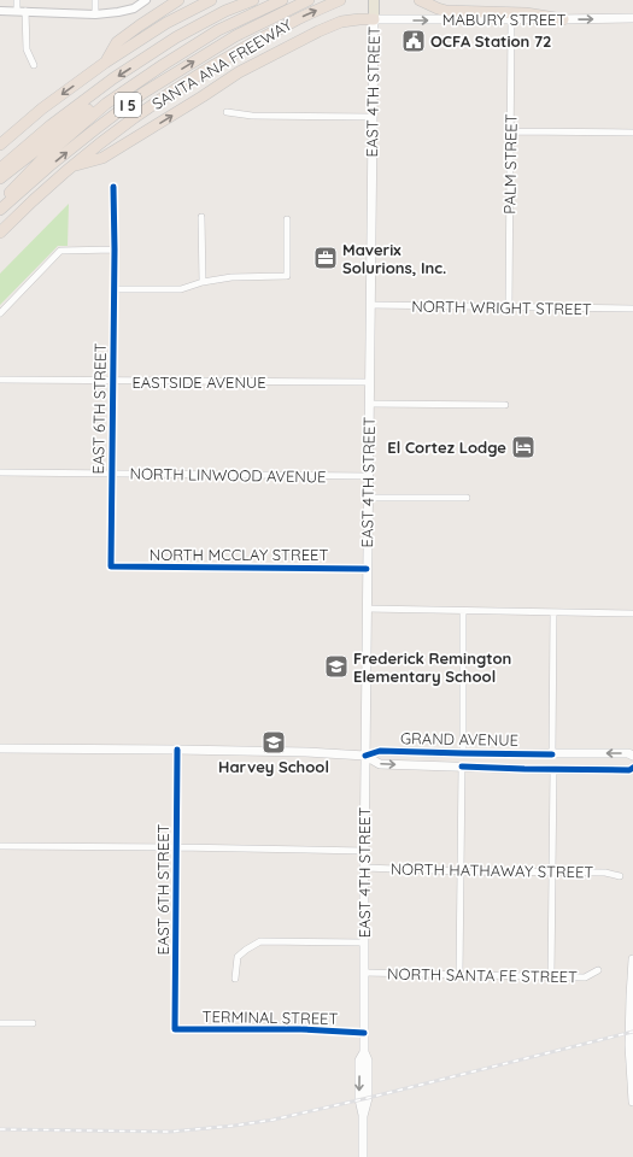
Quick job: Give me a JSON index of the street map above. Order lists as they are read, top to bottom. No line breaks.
{"streets":{"highway":["SANTA ANA FREEWAY","I 5"],"main road":["MABURY STREET","EAST 4TH STREET","GRAND AVENUE"],"street":["PALM STREET","NORTH WRIGHT STREET","EASTSIDE AVENUE","EAST 6TH STREET","NORTH LINWOOD AVENUE","NORTH MCCLAY STREET","NORTH HATHAWAY STREET","NORTH SANTA FE STREET","TERMINAL STREET"]},"crossings":[["MABURY STREET","EAST 4TH STREET"],["MABURY STREET","PALM STREET"],["EAST 4TH STREET","NORTH WRIGHT STREET"],["EAST 4TH STREET","EASTSIDE AVENUE"],["EAST 4TH STREET","NORTH LINWOOD AVENUE"],["EAST 4TH STREET","NORTH MCCLAY STREET"],["EAST 4TH STREET","GRAND AVENUE"],["EAST 4TH STREET","NORTH HATHAWAY STREET"],["EAST 4TH STREET","NORTH SANTA FE STREET"],["EAST 4TH STREET","TERMINAL STREET"],["PALM STREET","NORTH WRIGHT STREET"],["EASTSIDE AVENUE","EAST 6TH STREET"],["EAST 6TH STREET","NORTH LINWOOD AVENUE"],["EAST 6TH STREET","NORTH MCCLAY STREET"],["EAST 6TH STREET","GRAND AVENUE"],["EAST 6TH STREET","TERMINAL STREET"]],"one_way":["MABURY STREET"],"places":{"public building":["OCFA Station 72"],"office":["Maverix Solurions, Inc."],"hotel":["El Cortez Lodge"],"school or university":["Frederick Remington Elementary School","Harvey School"]}}
